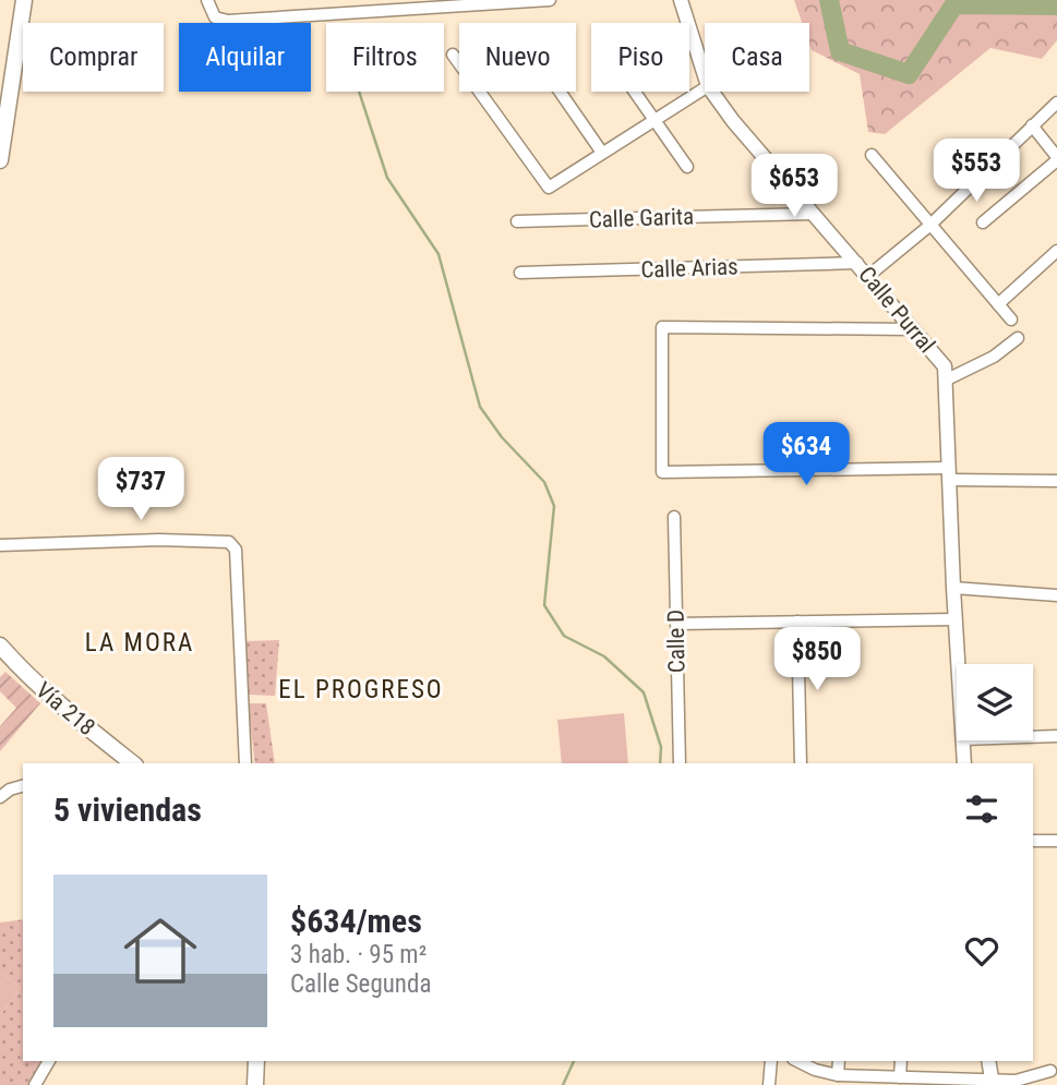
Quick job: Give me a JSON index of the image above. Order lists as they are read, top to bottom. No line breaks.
{"streets":{"main road":["Vía 218"],"street":["Calle Garita","Calle Arias","Calle Purral","Calle D"]},"crossings":[["Calle Garita","Calle Purral"],["Calle Arias","Calle Purral"]],"districts":["LA MORA","EL PROGRESO"],"page":{"chip":["Comprar","Alquilar","Filtros","Nuevo","Piso","Casa"],"price":["$553","$653","$634","$737","$850"],"heading":"5 viviendas","list":[{"name":"$634/mes","note":"3 hab. · 95 m² · Calle Segunda"}]}}
